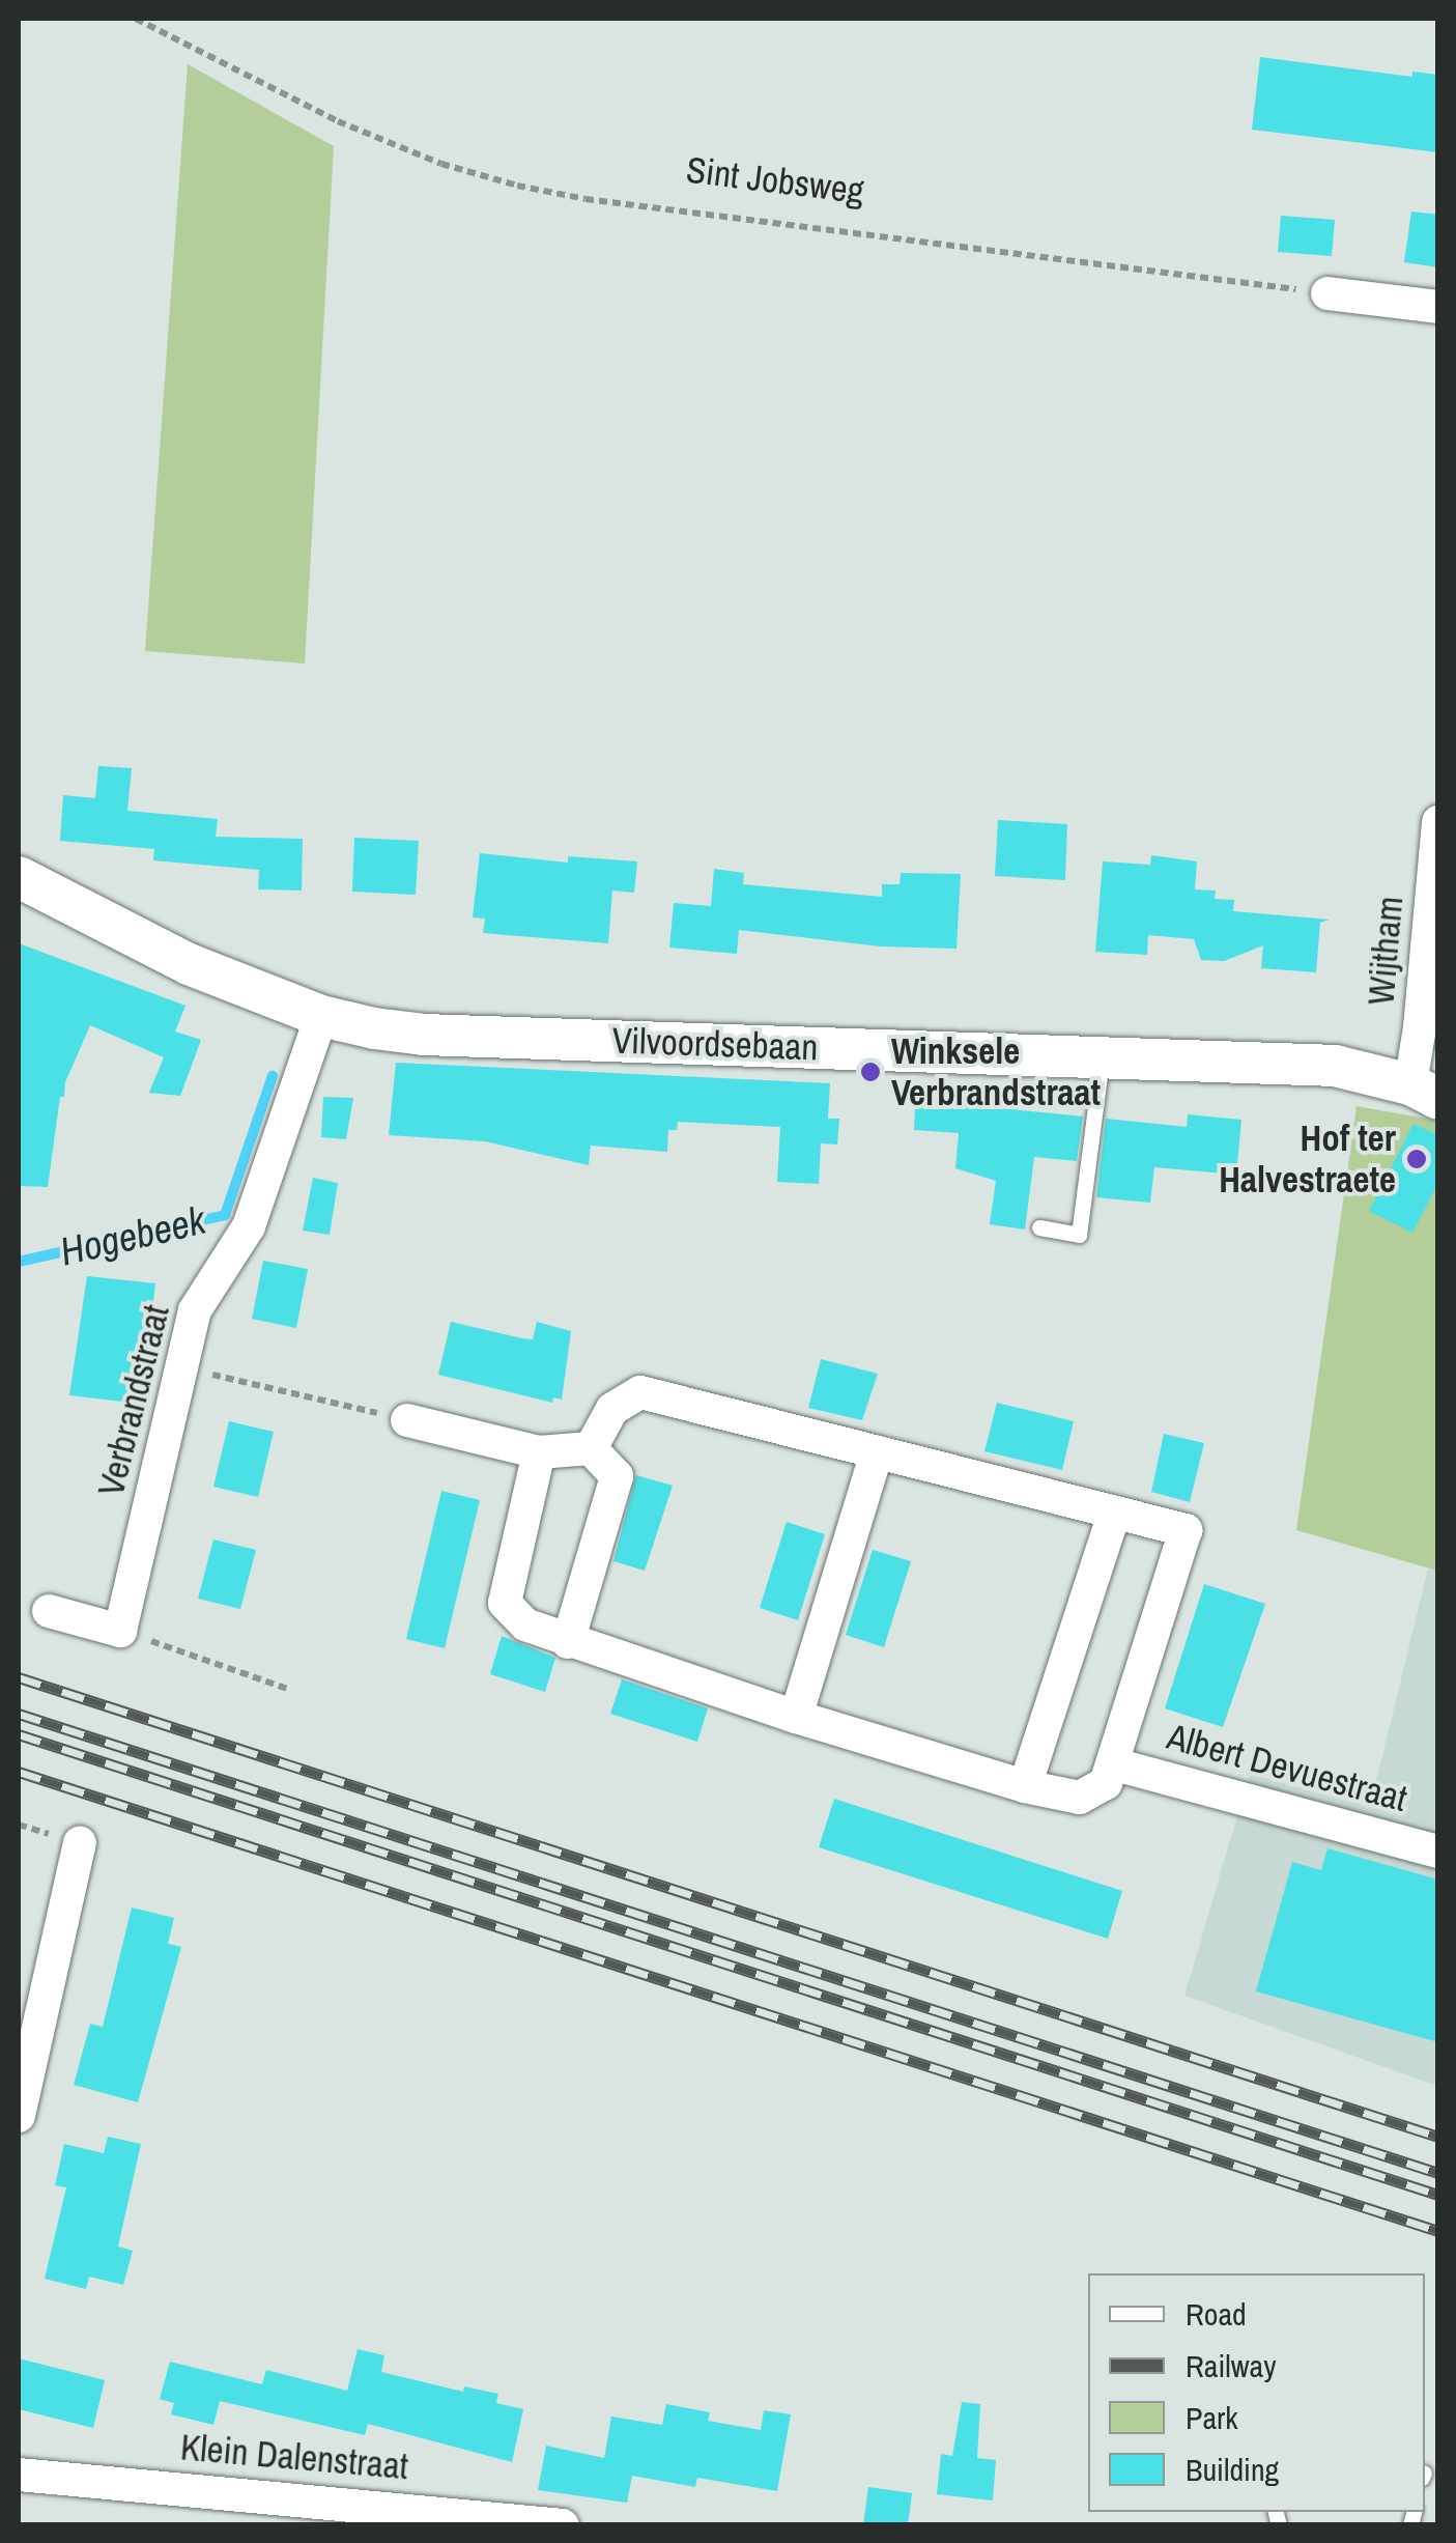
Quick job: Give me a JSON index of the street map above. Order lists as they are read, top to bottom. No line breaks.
{"streets":{"street":["Wijtham","Vilvoordsebaan","Verbrandstraat","Albert Devuestraat","Klein Dalenstraat"],"path":["Sint Jobsweg"]},"crossings":[["Wijtham","Vilvoordsebaan"],["Vilvoordsebaan","Verbrandstraat"]],"water":["Hogebeek"],"places":["Winksele Verbrandstraat","Hof ter Halvestraete"],"legend":["Road","Railway","Park","Building"]}
